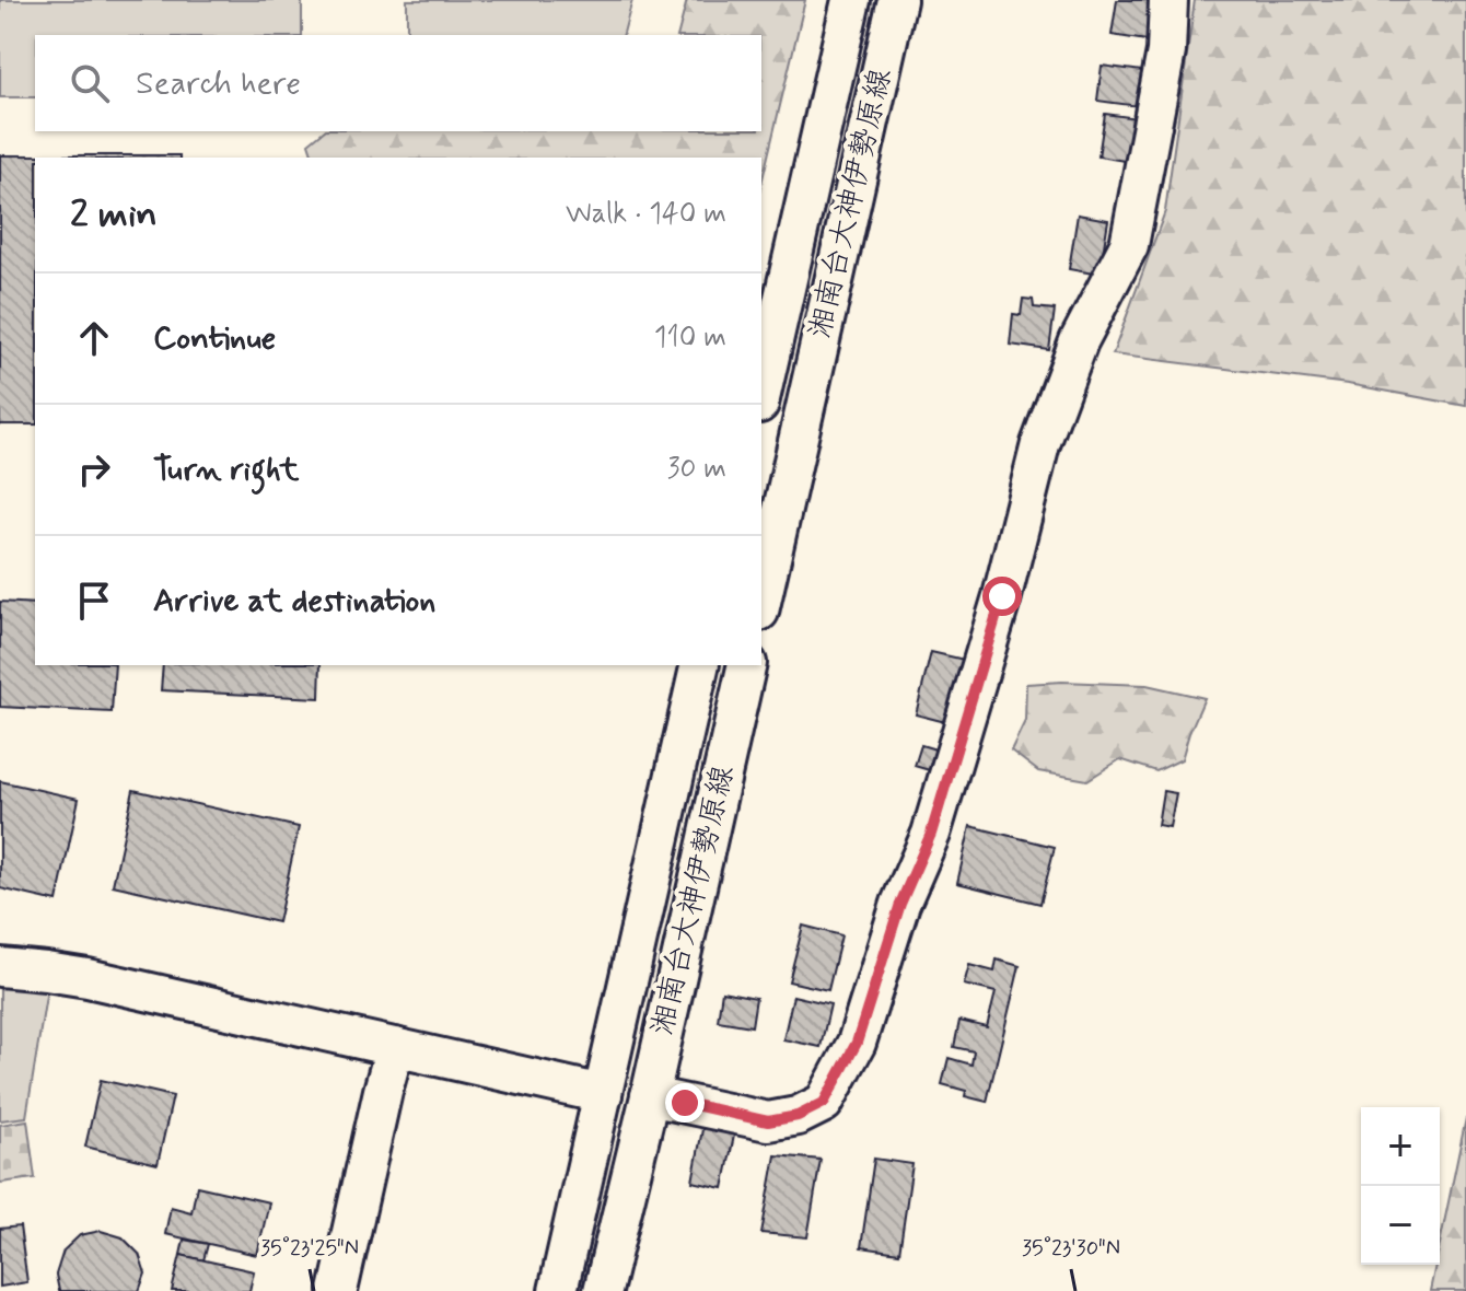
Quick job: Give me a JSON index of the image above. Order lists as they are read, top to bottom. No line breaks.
{"streets":{"street":["湘南台大神伊勢原線"]},"page":{"search":"Search here","heading":["2 min","Walk · 140 m"],"list":[["Continue","110 m"],["Turn right","30 m"],"Arrive at destination"],"map_buttons":["+","−"]},"coordinates":["35°23'25\"N","35°23'30\"N"]}
